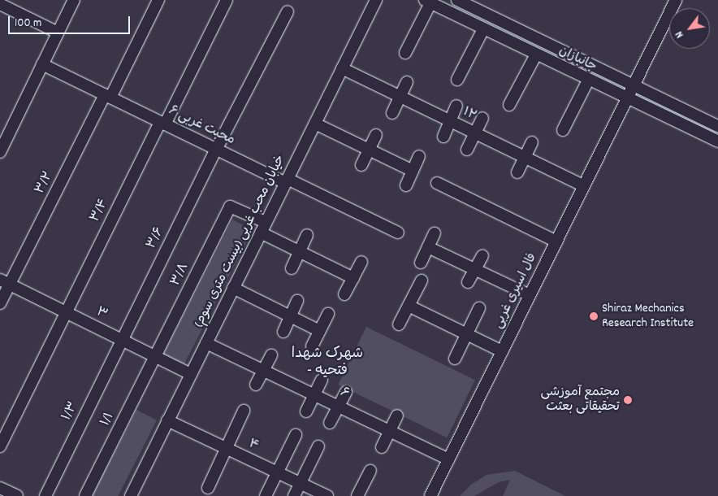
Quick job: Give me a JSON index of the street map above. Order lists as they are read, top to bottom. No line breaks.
{"streets":{"street":["جانبازان","۱۲","محبت غربی ۶","۳/۲","۳/۴","۳/۶","خیابان محب غربی (بیست متری سوم)","۳/۸","فال اسیری غربی","۳","۶","۱/۳","۱/۱","۴"]},"crossings":[["جانبازان","فال اسیری غربی"],["۱۲","خیابان محب غربی (بیست متری سوم)"],["۱۲","فال اسیری غربی"],["محبت غربی ۶","۳/۲"],["محبت غربی ۶","۳/۴"],["محبت غربی ۶","۳/۶"],["محبت غربی ۶","خیابان محب غربی (بیست متری سوم)"],["۳/۲","۳"],["۳/۴","۳"],["۳/۶","۳"],["۳/۶","۱/۳"],["خیابان محب غربی (بیست متری سوم)","۳/۸"],["خیابان محب غربی (بیست متری سوم)","۳"],["خیابان محب غربی (بیست متری سوم)","۶"],["خیابان محب غربی (بیست متری سوم)","۴"],["۳/۸","۳"],["۳/۸","۱/۱"],["فال اسیری غربی","۶"],["۳","۱/۳"],["۳","۱/۱"]],"districts":["شهرک شهدا - فتحیه"],"places":["Shiraz Mechanics Research Institute","مجتمع آموزشی تحقیقاتی بعثت"],"scale_bar":"100 m","north":"bottom left"}
